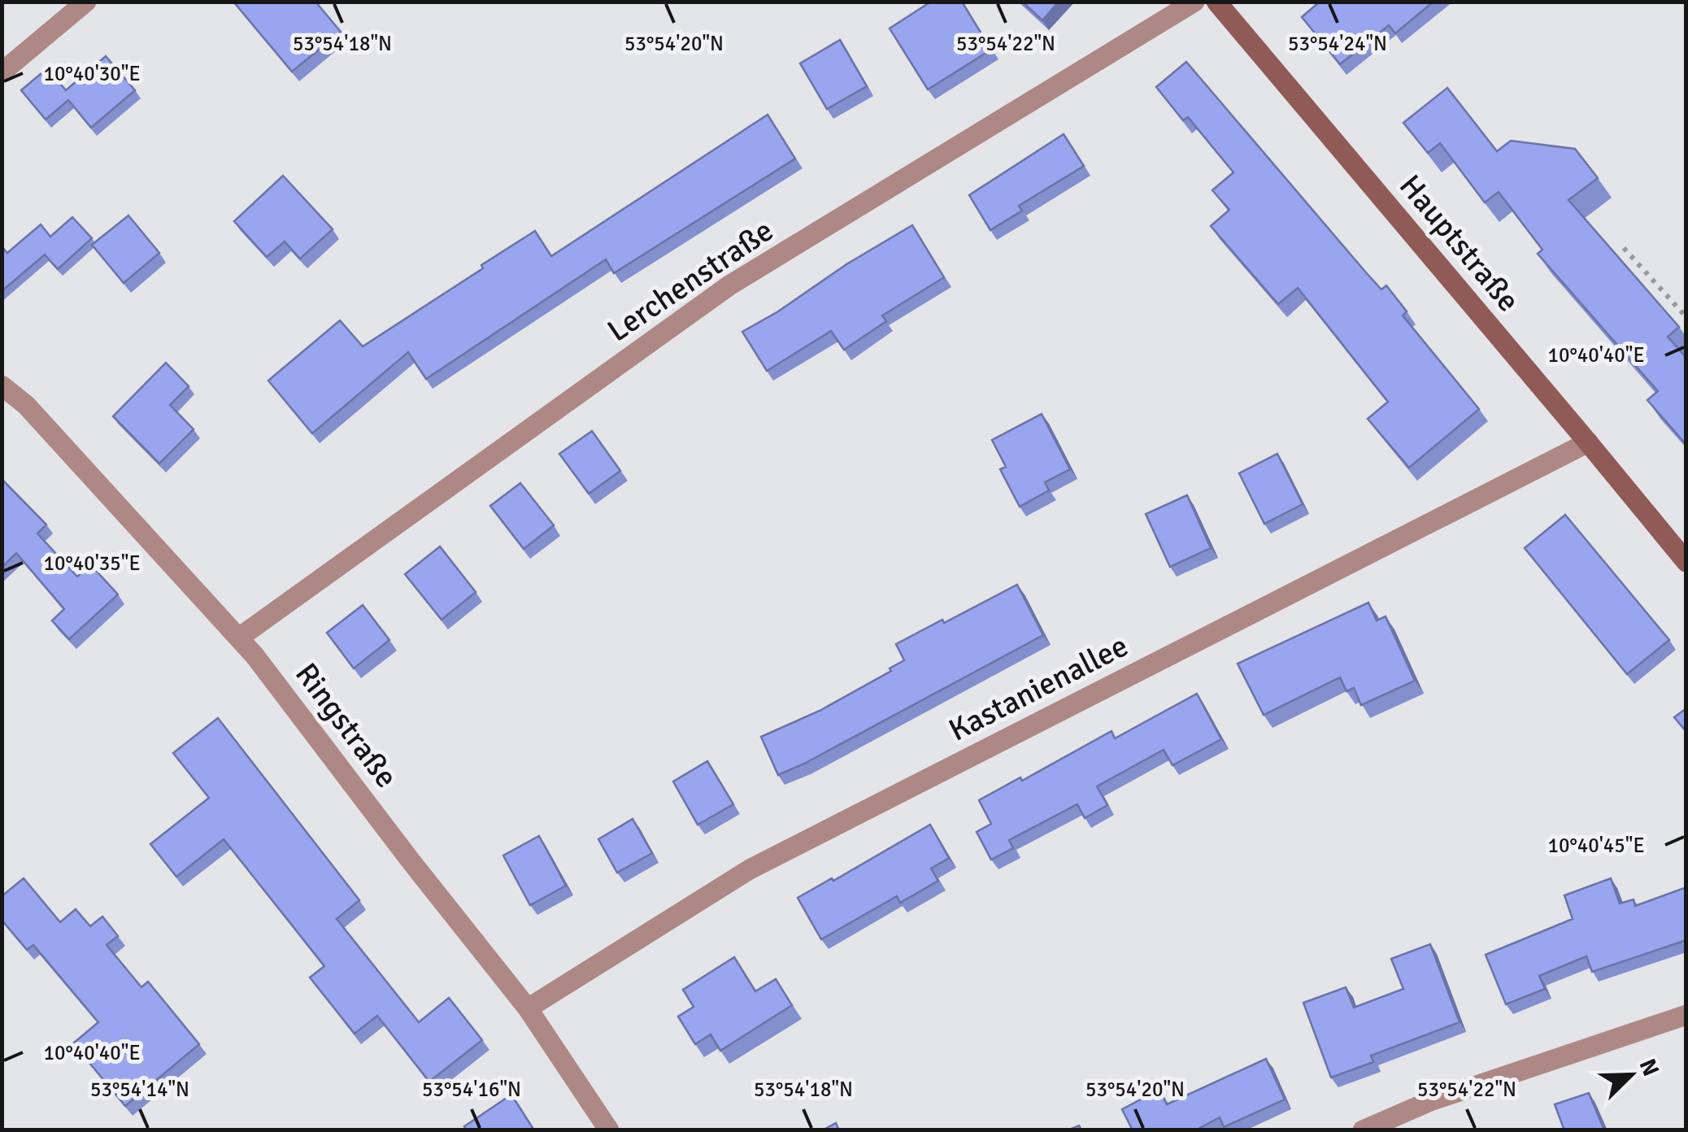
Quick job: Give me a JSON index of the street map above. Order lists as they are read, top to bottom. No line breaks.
{"streets":{"main road":["Hauptstraße"],"street":["Lerchenstraße","Kastanienallee","Ringstraße"]},"crossings":[["Hauptstraße","Kastanienallee"],["Lerchenstraße","Ringstraße"],["Kastanienallee","Ringstraße"]],"north":"top right","coordinates":["53°54'18\"N","53°54'20\"N","53°54'24\"N","53°54'22\"N","10°40'30\"E","10°40'40\"E","10°40'35\"E","10°40'45\"E","53°54'14\"N","53°54'16\"N"]}
